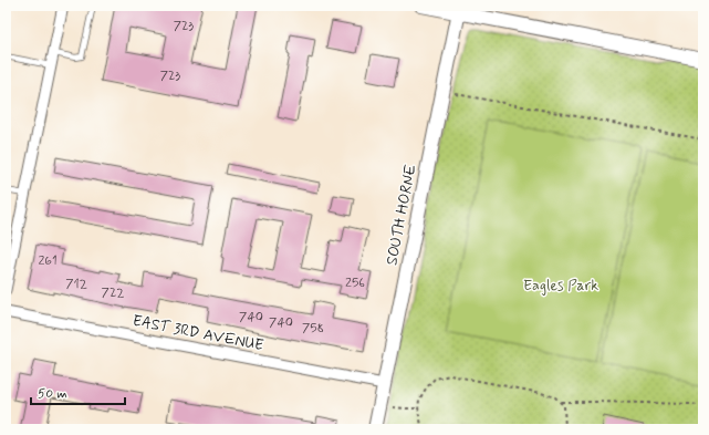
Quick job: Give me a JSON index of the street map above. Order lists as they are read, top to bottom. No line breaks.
{"streets":{"street":["SOUTH HORNE","EAST 3RD AVENUE"]},"crossings":[["SOUTH HORNE","EAST 3RD AVENUE"]],"parks":["Eagles Park"],"house_numbers":["723","723","261","256","712","722","740","740","758"],"scale_bar":"50 m"}
